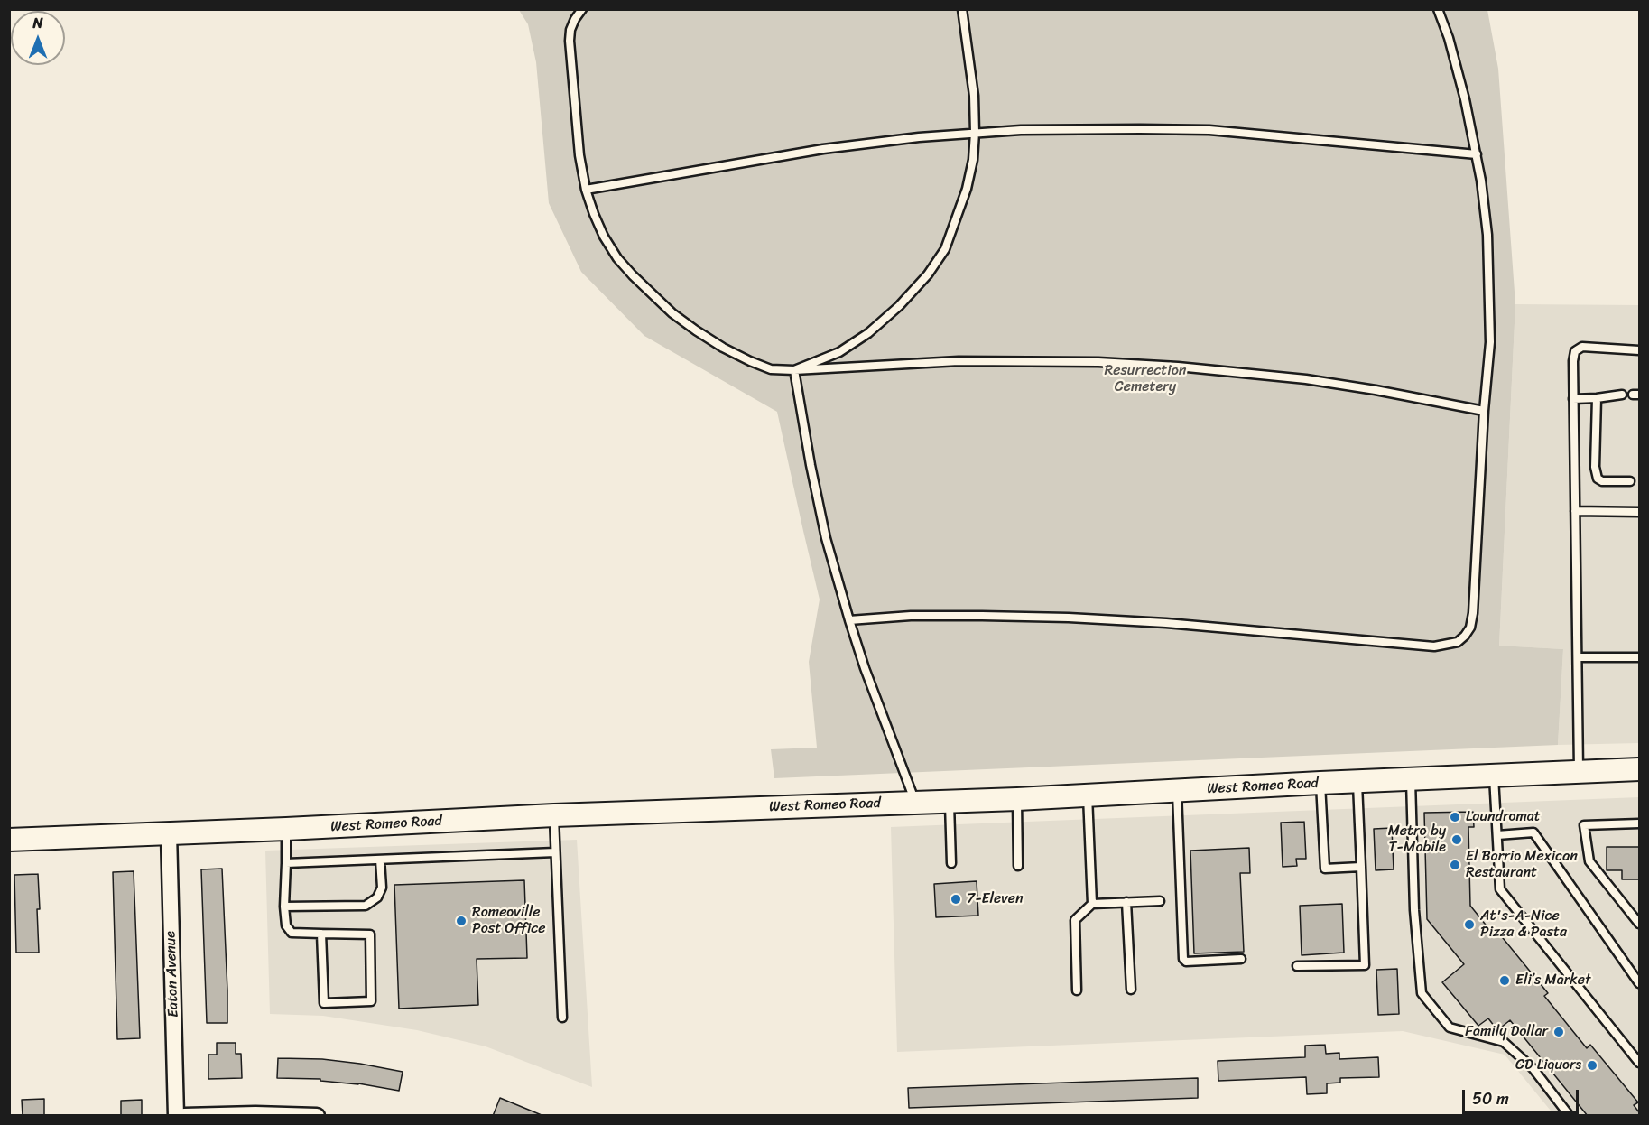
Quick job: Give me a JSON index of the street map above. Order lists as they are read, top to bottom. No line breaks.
{"streets":{"main road":["West Romeo Road"],"street":["Eaton Avenue"]},"crossings":[["West Romeo Road","Eaton Avenue"]],"parks":["Resurrection Cemetery"],"places":["Laundromat","Metro by T-Mobile","El Barrio Mexican Restaurant","7-Eleven","Romeoville Post Office","At's-A-Nice Pizza & Pasta","Eli’s Market","Family Dollar","CD Liquors"],"scale_bar":"50 m","north":"top"}
